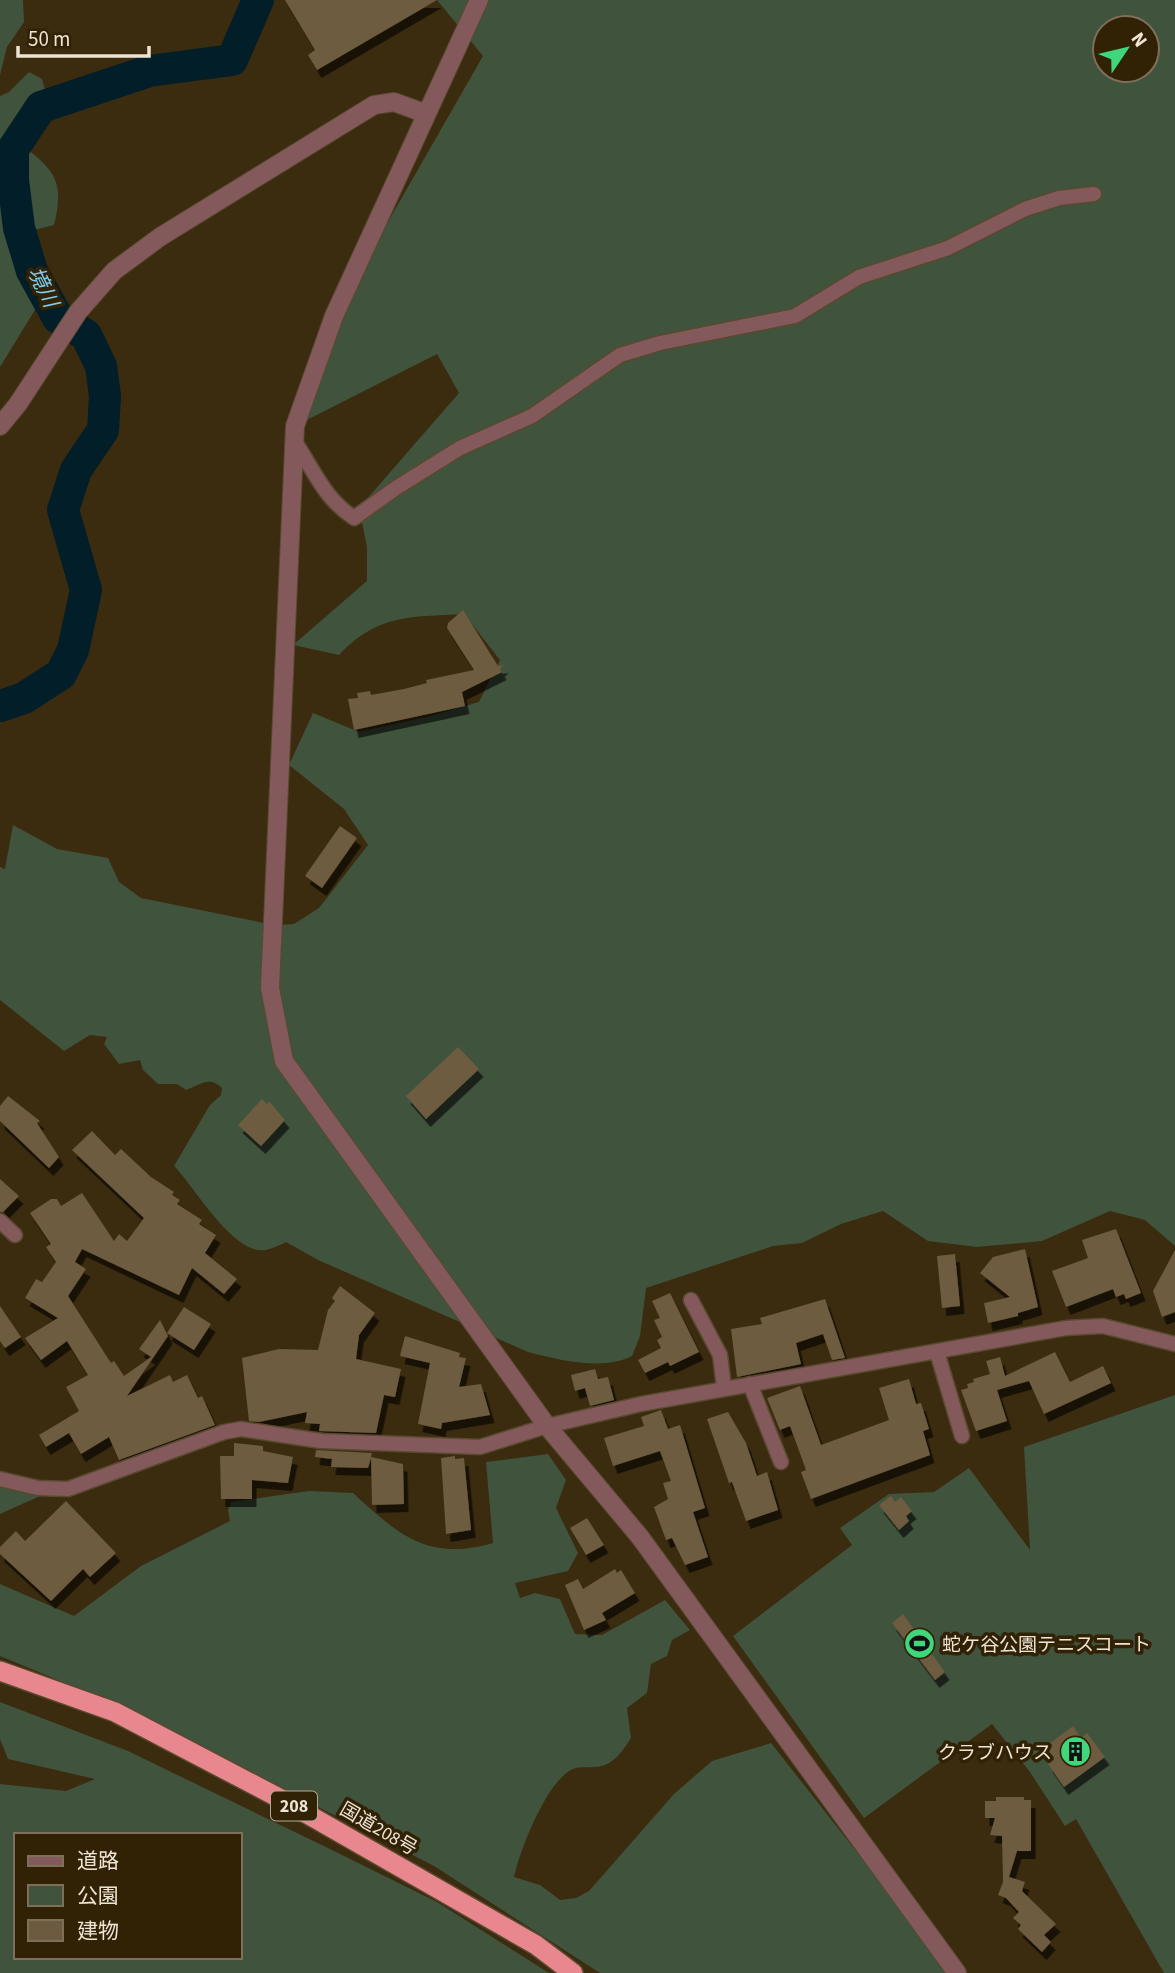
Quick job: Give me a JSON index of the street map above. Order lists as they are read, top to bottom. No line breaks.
{"streets":{"highway":["208","国道208号"]},"water":["境川"],"places":{"sports":["蛇ケ谷公園テニスコート"],"building":["クラブハウス"]},"legend":["道路","公園","建物"],"scale_bar":"50 m","north":"top right"}
